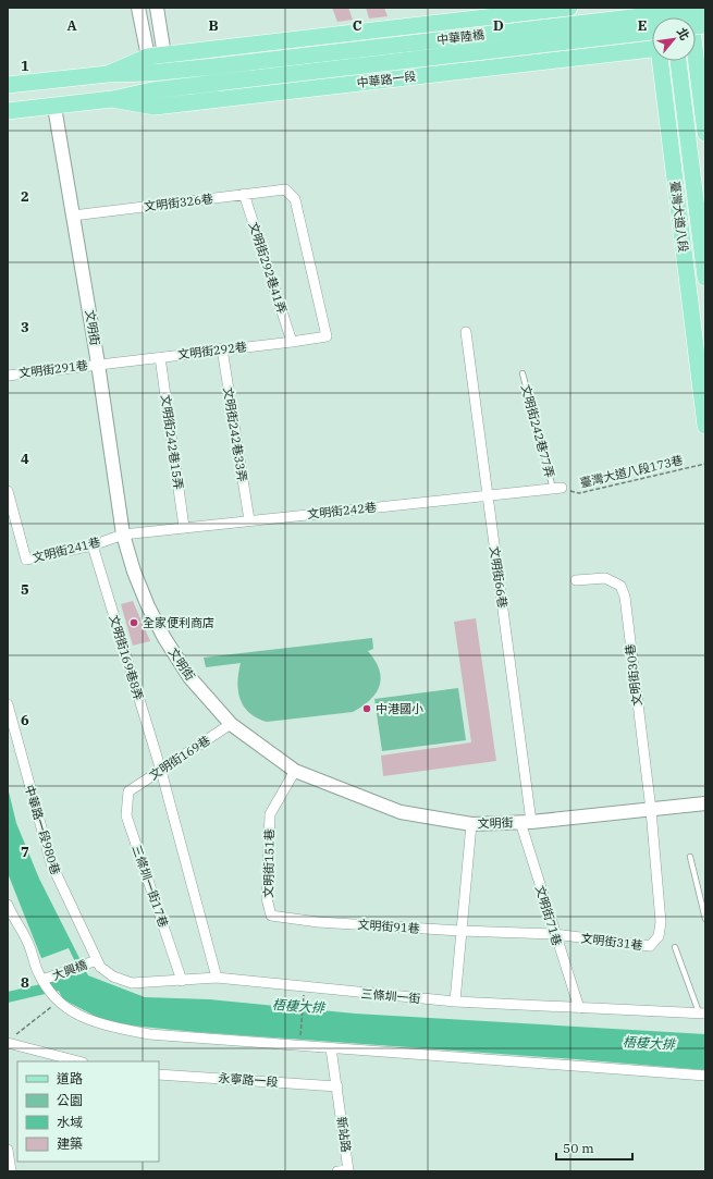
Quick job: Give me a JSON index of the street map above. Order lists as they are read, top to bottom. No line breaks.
{"streets":{"main road":["中華陸橋","中華路一段","臺灣大道八段"],"street":["文明街326巷","文明街292巷41弄","文明街","文明街292巷","文明街291巷","文明街242巷33弄","文明街242巷15弄","文明街242巷","文明街241巷","文明街66巷","文明街169巷8弄","文明街30巷","文明街169巷","中華路一段980巷","文明街151巷","三條圳一街17巷","文明街71巷","文明街91巷","文明街31巷","大興橋","三條圳一街","永寧路一段","新站路"],"lane":["文明街242巷77弄"],"path":["臺灣大道八段173巷"]},"crossings":[["中華陸橋","中華路一段"],["中華路一段","文明街"],["文明街326巷","文明街292巷41弄"],["文明街326巷","文明街"],["文明街326巷","文明街292巷"],["文明街292巷41弄","文明街292巷"],["文明街","文明街292巷"],["文明街","文明街291巷"],["文明街","文明街242巷"],["文明街","文明街241巷"],["文明街","文明街66巷"],["文明街","文明街30巷"],["文明街","文明街169巷"],["文明街","文明街151巷"],["文明街","文明街71巷"],["文明街","文明街31巷"],["文明街292巷","文明街291巷"],["文明街292巷","文明街242巷33弄"],["文明街292巷","文明街242巷15弄"],["文明街242巷77弄","臺灣大道八段173巷"],["文明街242巷77弄","文明街242巷"],["文明街242巷33弄","文明街242巷"],["文明街242巷15弄","文明街242巷"],["臺灣大道八段173巷","文明街242巷"],["文明街242巷","文明街241巷"],["文明街242巷","文明街66巷"],["文明街241巷","文明街169巷8弄"],["文明街66巷","文明街71巷"],["文明街169巷8弄","文明街169巷"],["文明街169巷8弄","三條圳一街"],["文明街30巷","文明街31巷"],["文明街169巷","三條圳一街17巷"],["中華路一段980巷","三條圳一街"],["文明街151巷","文明街91巷"],["三條圳一街17巷","三條圳一街"],["文明街71巷","文明街31巷"],["文明街71巷","三條圳一街"],["文明街91巷","文明街31巷"],["大興橋","三條圳一街"],["永寧路一段","新站路"]],"water":["梧棲大排"],"places":["全家便利商店","中港國小"],"legend":["道路","公園","水域","建築"],"scale_bar":"50 m","north":"top right","grid":{"columns":["A","B","C","D","E"],"rows":["1","2","3","4","5","6","7","8"]}}
